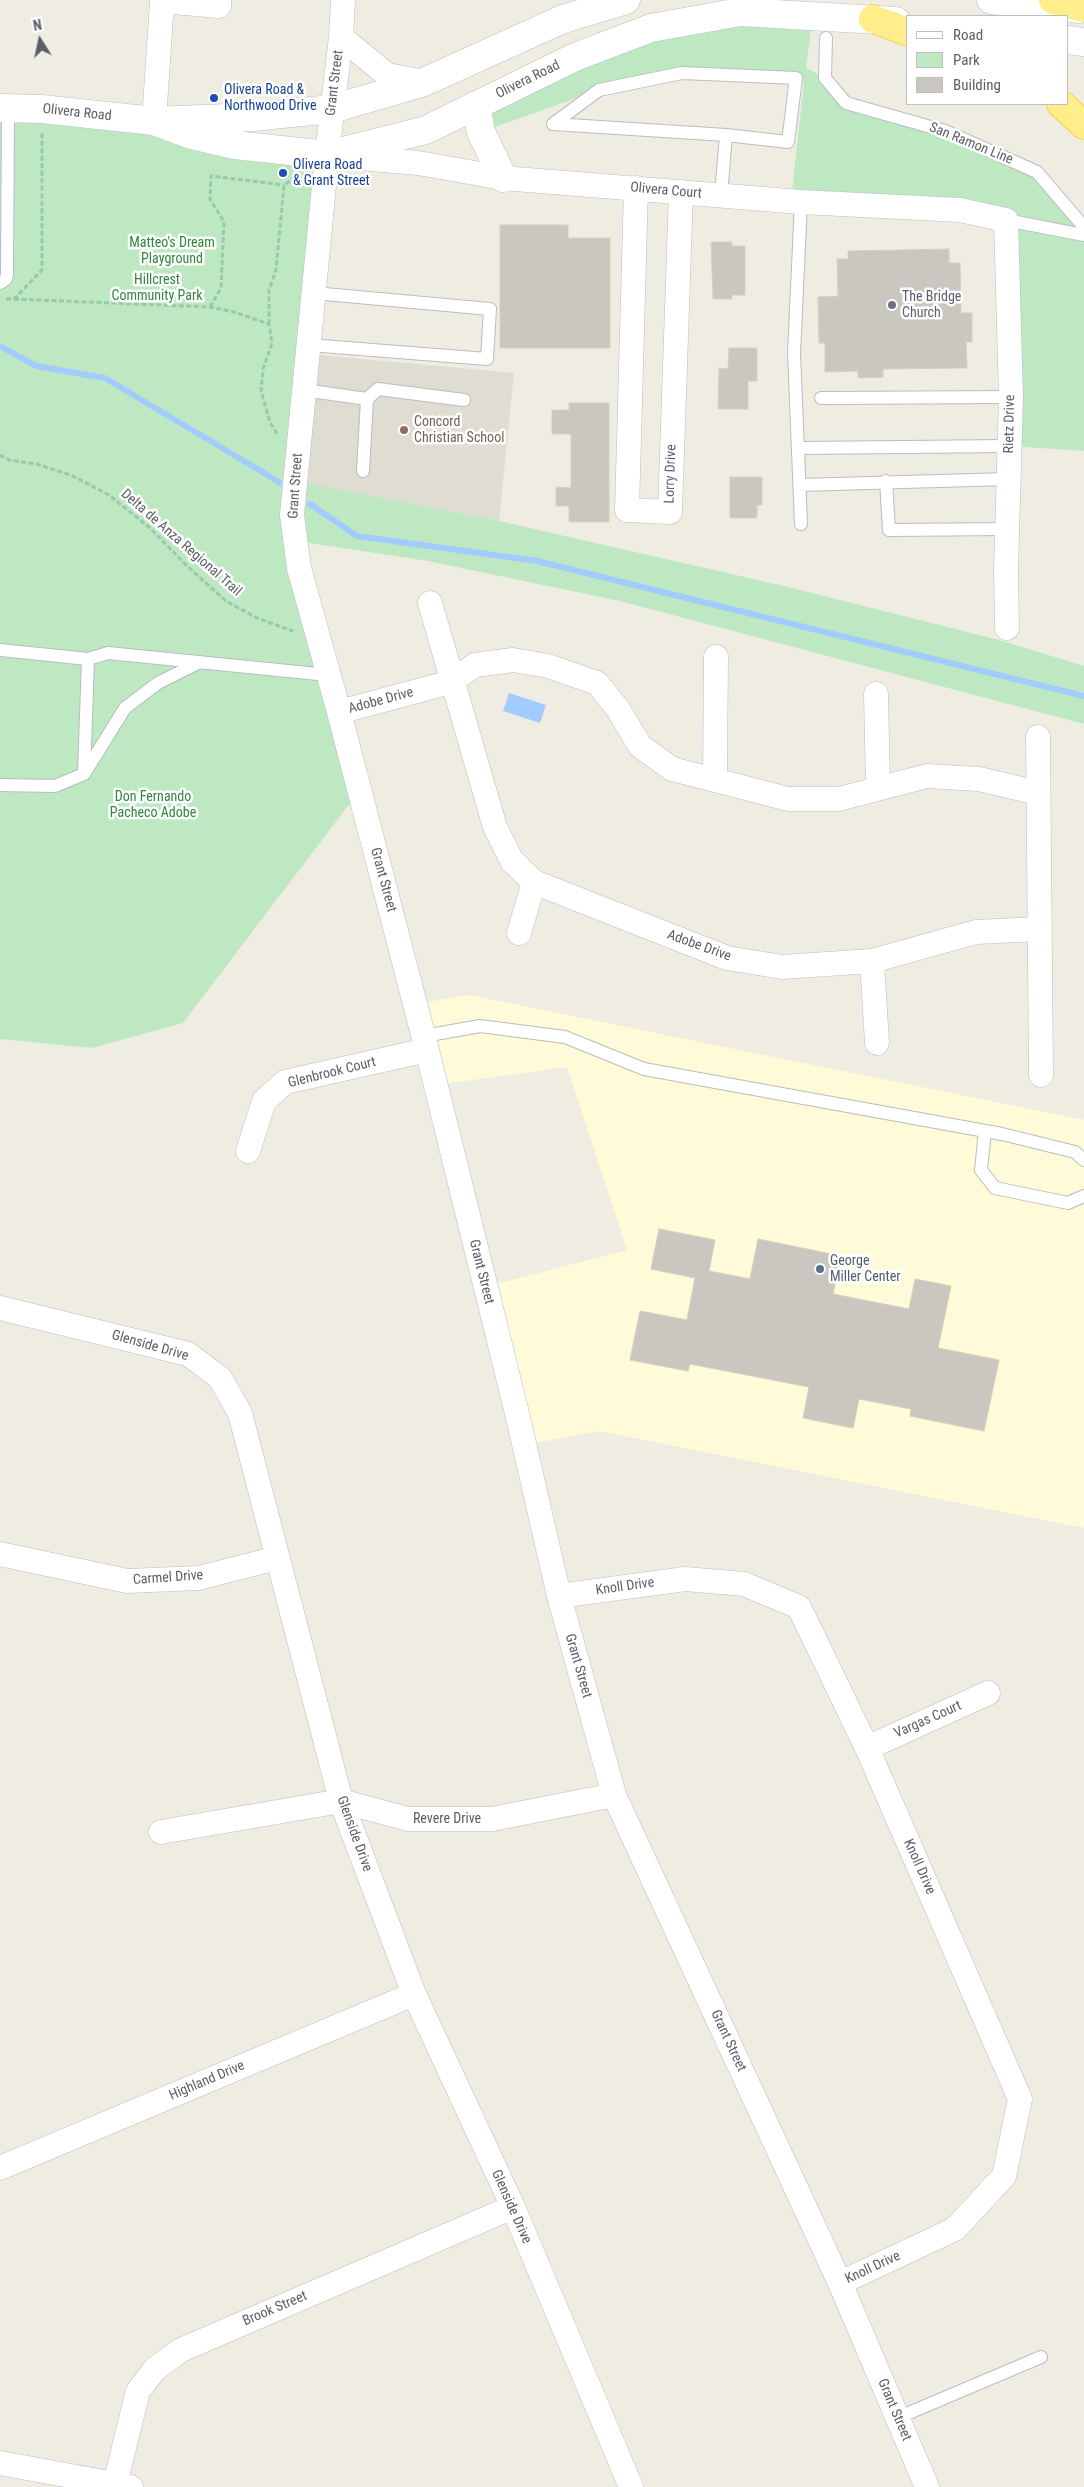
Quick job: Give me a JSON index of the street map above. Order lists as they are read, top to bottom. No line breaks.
{"streets":{"street":["Olivera Road","Grant Street","Olivera Court","Rietz Drive","Lorry Drive","Adobe Drive","Glenbrook Court","Glenside Drive","Carmel Drive","Knoll Drive","Vargas Court","Revere Drive","Highland Drive","Brook Street"],"lane":["San Ramon Line"],"path":["Delta de Anza Regional Trail"]},"crossings":[["Olivera Road","Grant Street"],["Olivera Road","Olivera Court"],["Grant Street","Olivera Court"],["Grant Street","Delta de Anza Regional Trail"],["Grant Street","Adobe Drive"],["Grant Street","Glenbrook Court"],["Grant Street","Knoll Drive"],["Grant Street","Revere Drive"],["Olivera Court","Rietz Drive"],["Olivera Court","Lorry Drive"],["Glenside Drive","Carmel Drive"],["Glenside Drive","Revere Drive"],["Glenside Drive","Highland Drive"],["Glenside Drive","Brook Street"],["Knoll Drive","Vargas Court"]],"parks":["Matteo's Dream Playground","Hillcrest Community Park","Don Fernando Pacheco Adobe"],"places":["Olivera Road & Northwood Drive","Olivera Road & Grant Street","The Bridge Church","Concord Christian School","George Miller Center"],"legend":["Road","Park","Building"],"north":"top"}
